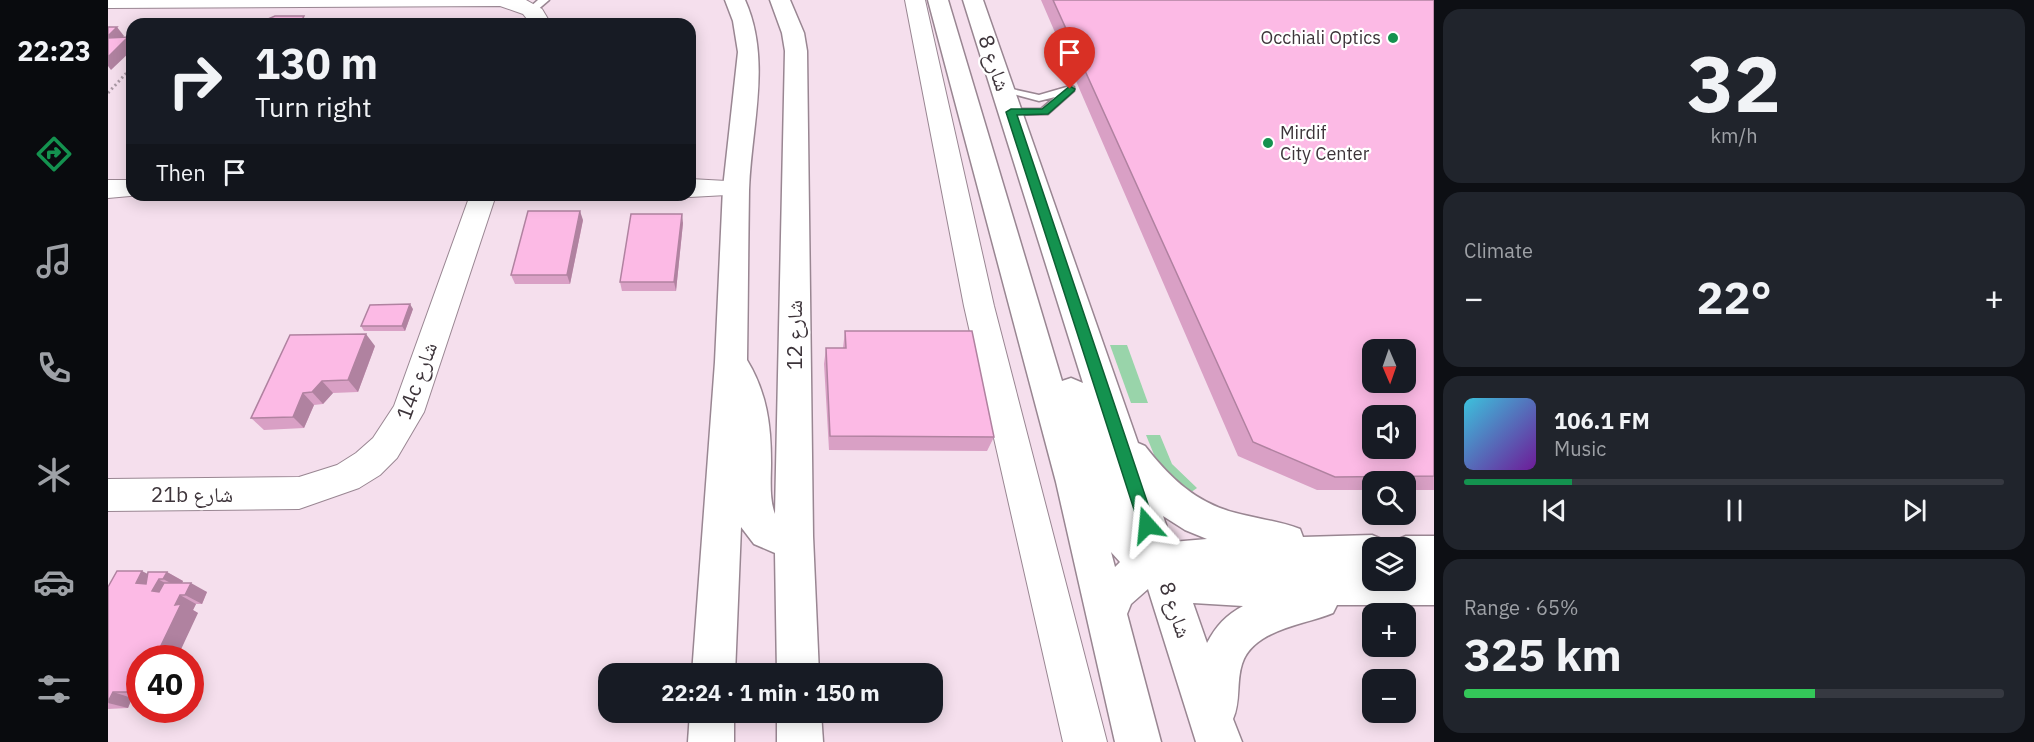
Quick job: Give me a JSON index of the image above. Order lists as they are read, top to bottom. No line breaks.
{"streets":{"street":["شارع 8","شارع 12","14c شارع","21b شارع"]},"crossings":[["14c شارع","21b شارع"]],"places":["Occhiali Optics","Mirdif City Center"],"north":"bottom","page":{"tabs":"22:23","tile":[["32","km/h"],"Climate",["Range · 65%","325 km"]],"turn":["130 m","Turn right"],"then":"Then","heat":["−","22°","+"],"map_buttons":["+","−"],"song":["106.1 FM","Music"],"limit":"40","trip":"22:24 · 1 min · 150 m"}}
